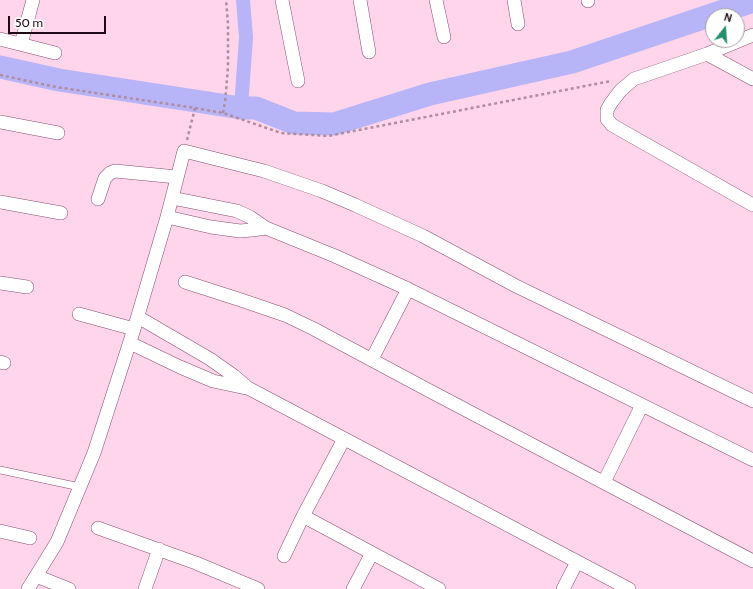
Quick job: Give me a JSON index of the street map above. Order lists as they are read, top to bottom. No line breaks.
{"scale_bar":"50 m","north":"top"}
